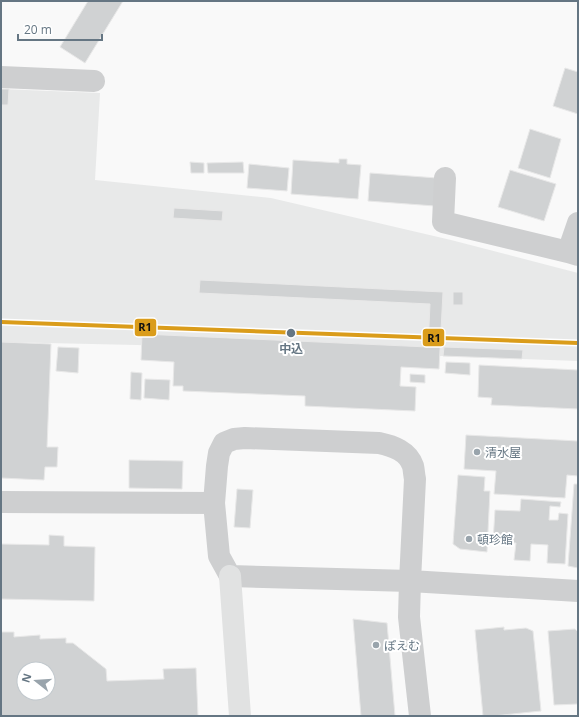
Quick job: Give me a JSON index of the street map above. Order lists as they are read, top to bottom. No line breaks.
{"places":["中込","清水屋","頓珍館","ぽえむ"],"lines":["transit line R1"],"scale_bar":"20 m","north":"left"}
